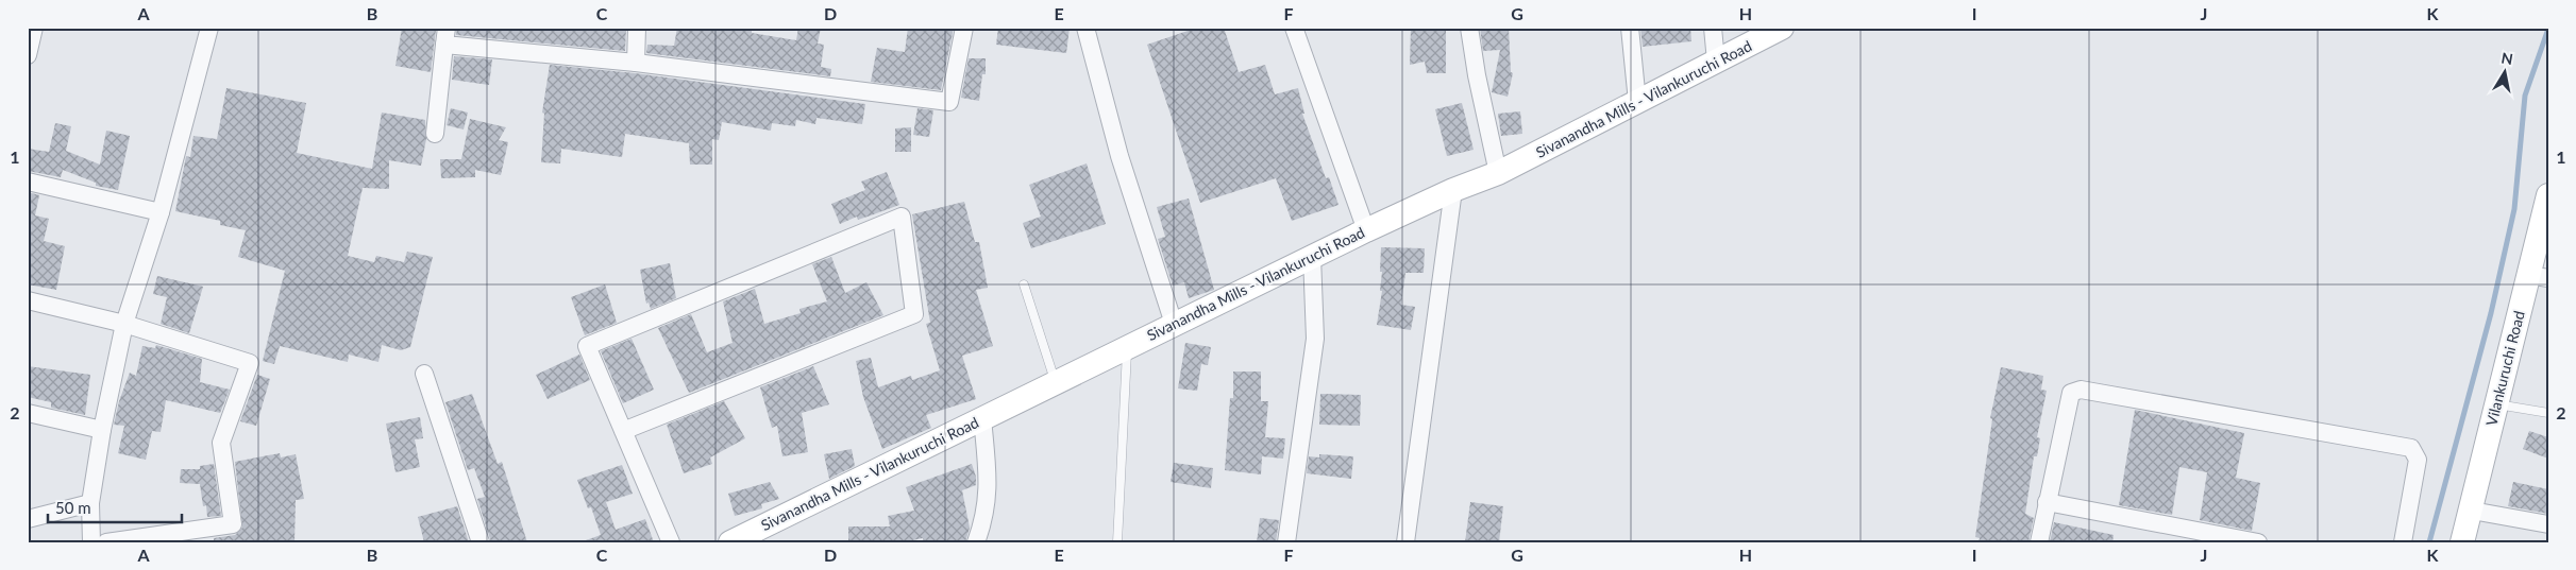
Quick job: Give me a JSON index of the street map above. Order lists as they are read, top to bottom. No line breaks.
{"streets":{"main road":["Sivanandha Mills - Vilankuruchi Road","Vilankuruchi Road"]},"scale_bar":"50 m","north":"top","grid":{"columns":["A","B","C","D","E","F","G","H","I","J","K"],"rows":["1","2"]}}
